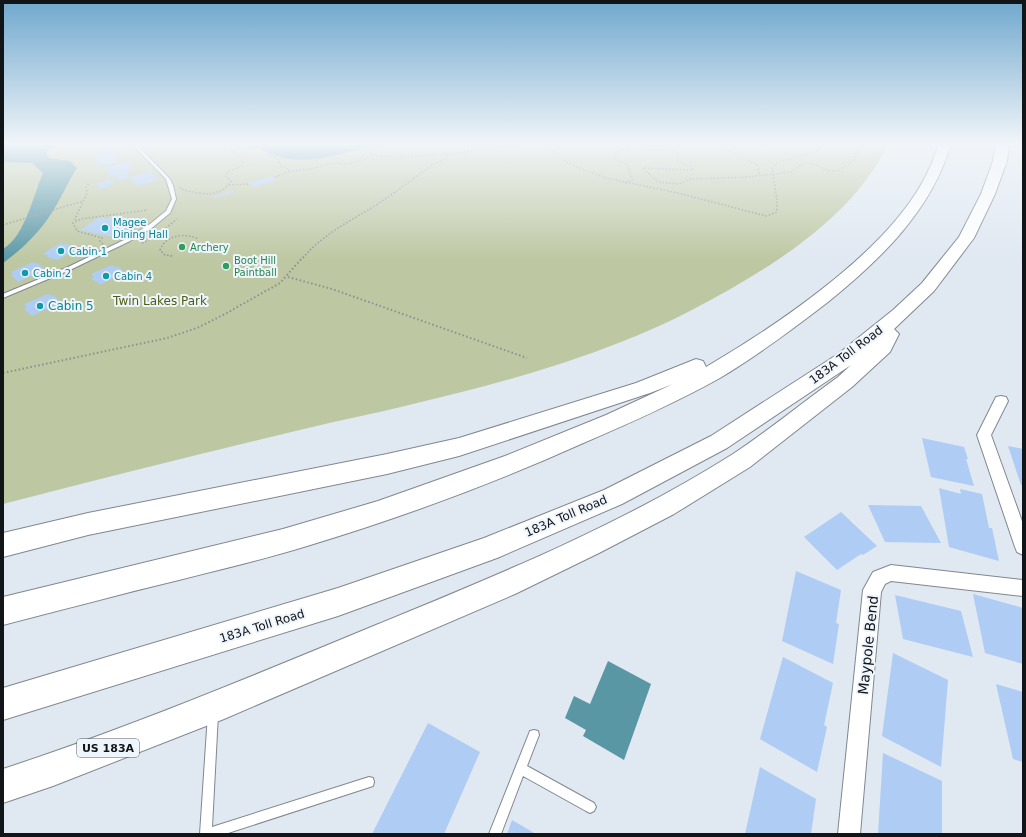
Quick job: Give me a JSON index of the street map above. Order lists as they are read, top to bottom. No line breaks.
{"streets":{"highway":["183A Toll Road","US 183A"],"street":["Maypole Bend"]},"parks":["Twin Lakes Park"],"places":["Magee Dining Hall","Archery","Cabin 1","Boot Hill Paintball","Cabin 2","Cabin 4","Cabin 5"]}
